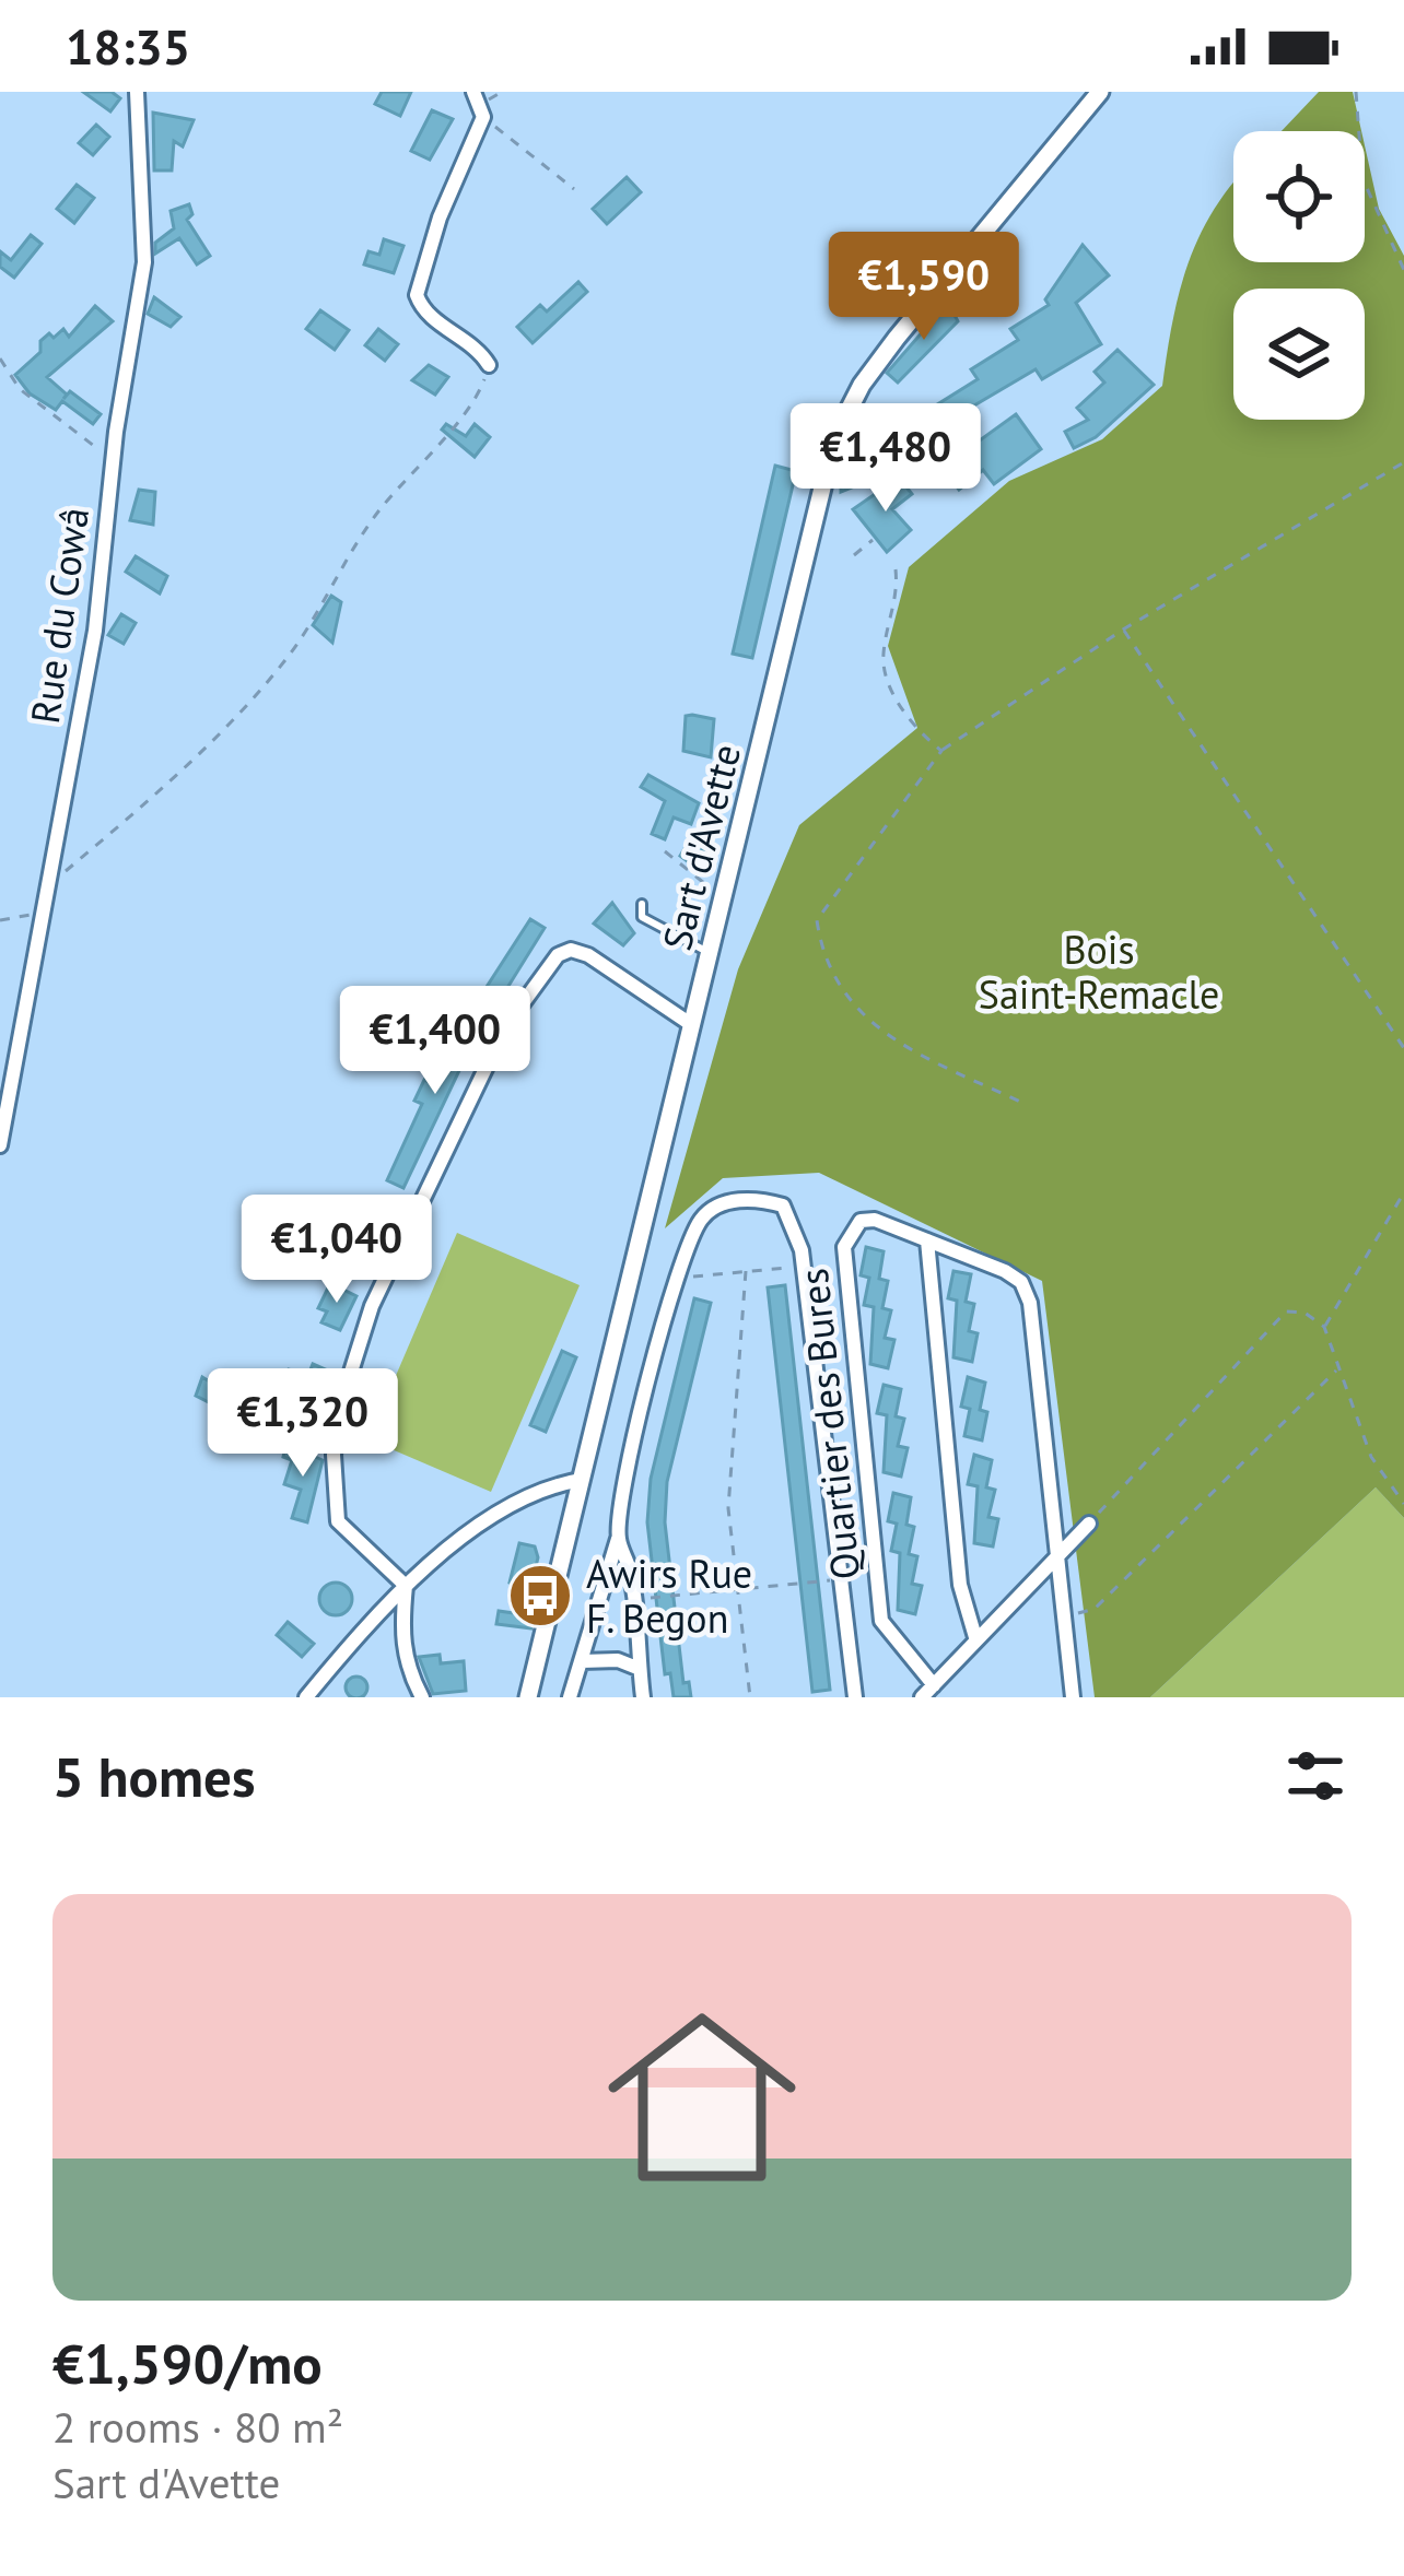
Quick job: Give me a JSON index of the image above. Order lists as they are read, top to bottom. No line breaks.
{"streets":{"street":["Rue du Cowâ","Sart d'Avette","Quartier des Bures"]},"parks":["Bois Saint-Remacle"],"places":{"bus stop":["Awirs Rue F. Begon"]},"page":{"status":"18:35","price":["€1,590","€1,480","€1,400","€1,040","€1,320"],"heading":"5 homes","list":[{"name":"€1,590/mo","note":"2 rooms · 80 m² · Sart d'Avette"}]}}
